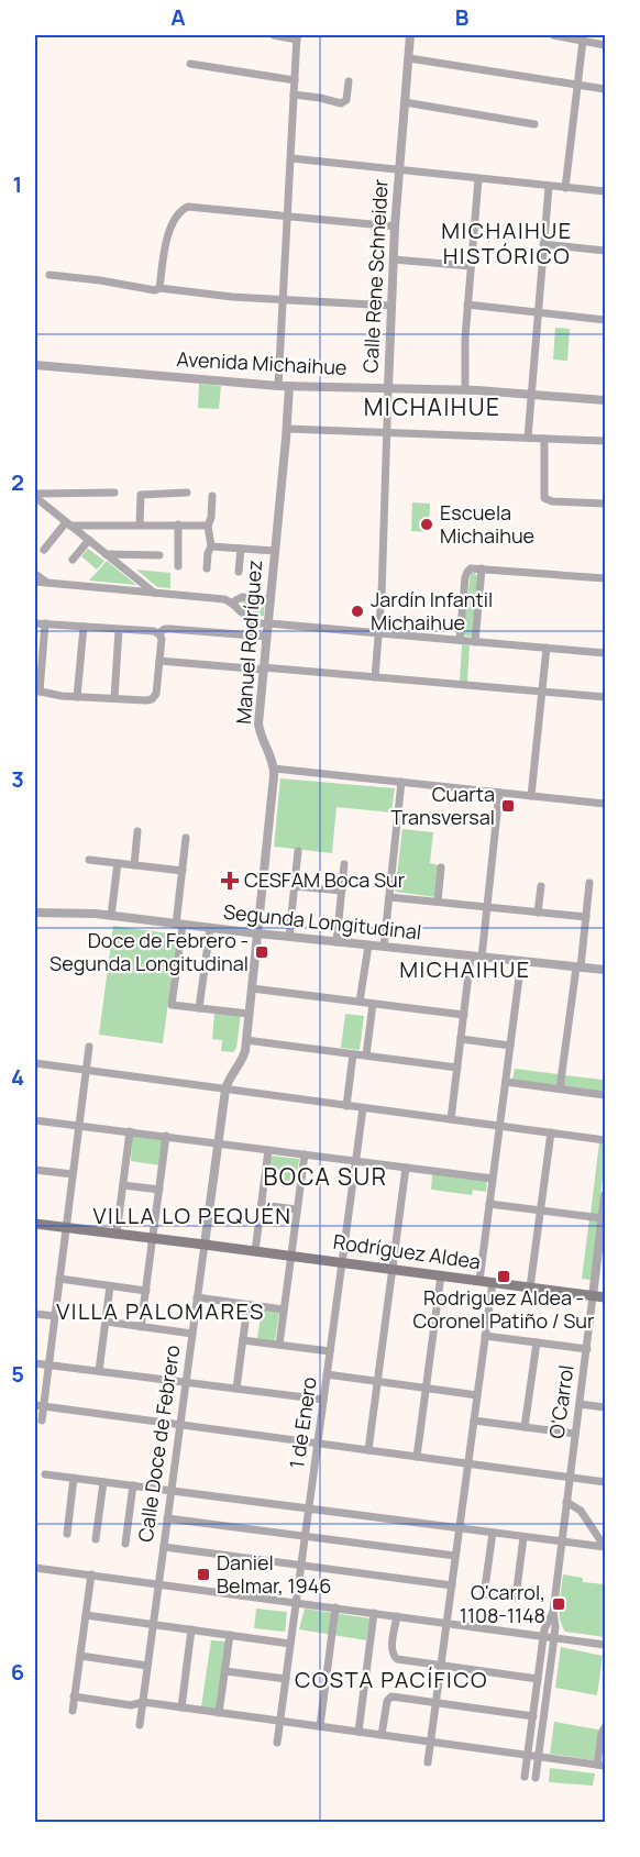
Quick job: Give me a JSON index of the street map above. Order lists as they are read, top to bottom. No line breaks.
{"streets":{"main road":["Rodríguez Aldea"],"street":["Calle Rene Schneider","Avenida Michaihue","Manuel Rodríguez","Segunda Longitudinal","O'Carrol","1 de Enero","Calle Doce de Febrero"]},"crossings":[["Calle Rene Schneider","Avenida Michaihue"],["Avenida Michaihue","Manuel Rodríguez"],["Manuel Rodríguez","Segunda Longitudinal"],["Manuel Rodríguez","Calle Doce de Febrero"],["Rodríguez Aldea","O'Carrol"],["Rodríguez Aldea","1 de Enero"],["Rodríguez Aldea","Calle Doce de Febrero"]],"districts":["MICHAIHUE HISTÓRICO","MICHAIHUE","MICHAIHUE","BOCA SUR","VILLA LO PEQUÉN","VILLA PALOMARES","COSTA PACÍFICO"],"places":{"other":["Escuela Michaihue","Jardín Infantil Michaihue"],"transit":["Cuarta Transversal","Doce de Febrero - Segunda Longitudinal","Rodriguez Aldea - Coronel Patiño / Sur","Daniel Belmar, 1946","O'carrol, 1108-1148"],"health":["CESFAM Boca Sur"]},"grid":{"columns":["A","B"],"rows":["1","2","3","4","5","6"]}}
